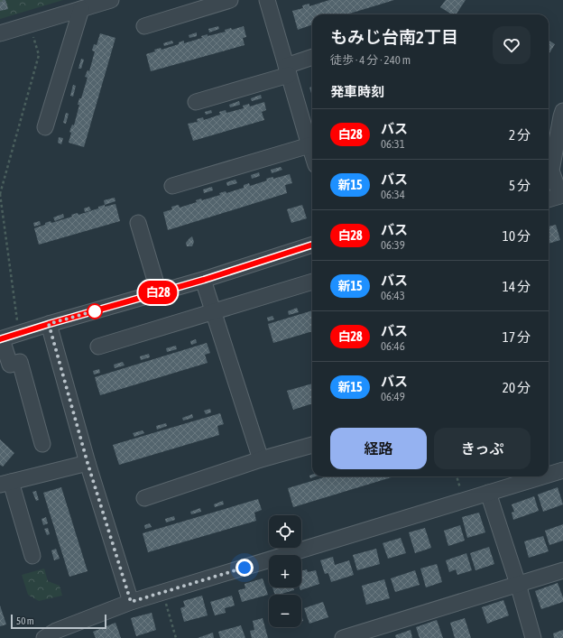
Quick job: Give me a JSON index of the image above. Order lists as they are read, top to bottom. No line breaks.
{"lines":["bus line 白28"],"scale_bar":"50 m","page":{"on_map":"白28","heading":[["もみじ台南2丁目","徒歩 · 4 分 · 240 m"],"発車時刻"],"list":[{"mark":"白28","name":"バス","note":"06:31","value":"2 分"},{"mark":"新15","name":"バス","note":"06:34","value":"5 分"},{"mark":"白28","name":"バス","note":"06:39","value":"10 分"},{"mark":"新15","name":"バス","note":"06:43","value":"14 分"},{"mark":"白28","name":"バス","note":"06:46","value":"17 分"},{"mark":"新15","name":"バス","note":"06:49","value":"20 分"}],"buttons":["経路","きっぷ"],"map_buttons":["+","−"],"scale":"50 m"}}
